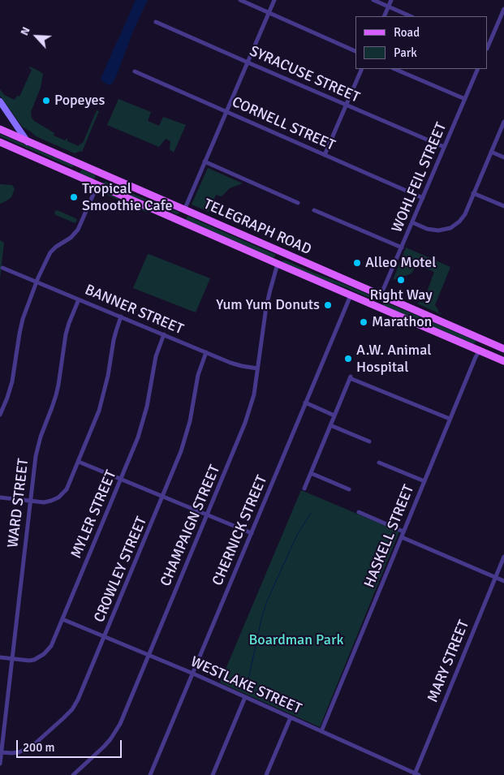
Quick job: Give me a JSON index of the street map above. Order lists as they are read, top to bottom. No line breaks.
{"streets":{"main road":["TELEGRAPH ROAD"],"street":["SYRACUSE STREET","CORNELL STREET","WOHLFEIL STREET","BANNER STREET","WARD STREET","MYLER STREET","CHAMPAIGN STREET","CHERNICK STREET","HASKELL STREET","CROWLEY STREET","MARY STREET","WESTLAKE STREET"]},"crossings":[["SYRACUSE STREET","WOHLFEIL STREET"],["CORNELL STREET","WOHLFEIL STREET"],["WOHLFEIL STREET","TELEGRAPH ROAD"],["TELEGRAPH ROAD","CHAMPAIGN STREET"],["TELEGRAPH ROAD","CHERNICK STREET"],["TELEGRAPH ROAD","HASKELL STREET"],["BANNER STREET","WARD STREET"],["BANNER STREET","MYLER STREET"],["BANNER STREET","CHAMPAIGN STREET"],["BANNER STREET","CROWLEY STREET"],["WARD STREET","MYLER STREET"],["WARD STREET","CROWLEY STREET"],["MYLER STREET","WESTLAKE STREET"],["CHAMPAIGN STREET","WESTLAKE STREET"],["CHERNICK STREET","WESTLAKE STREET"],["HASKELL STREET","WESTLAKE STREET"],["CROWLEY STREET","WESTLAKE STREET"],["MARY STREET","WESTLAKE STREET"]],"parks":["Boardman Park"],"places":["Popeyes","Tropical Smoothie Cafe","Alleo Motel","Right Way","Yum Yum Donuts","Marathon","A.W. Animal Hospital"],"legend":["Road","Park"],"scale_bar":"200 m","north":"top left"}
